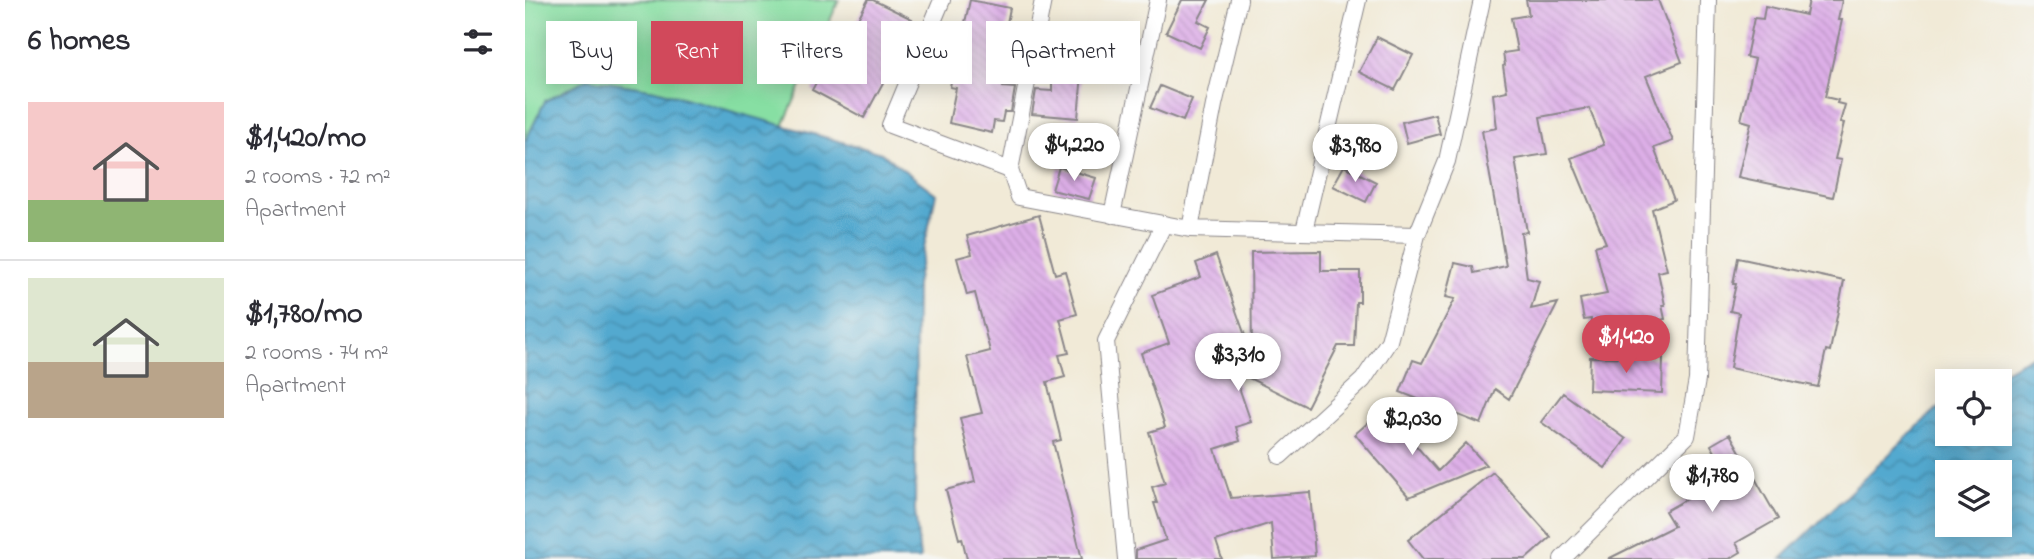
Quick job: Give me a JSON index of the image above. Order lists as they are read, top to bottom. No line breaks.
{"page":{"heading":"6 homes","chip":["Buy","Rent","Filters","New","Apartment"],"list":[{"name":"$1,420/mo","note":"2 rooms · 72 m² · Apartment"},{"name":"$1,780/mo","note":"2 rooms · 74 m² · Apartment"}],"price":["$4,220","$3,980","$1,420","$3,310","$2,030","$1,780"]}}
